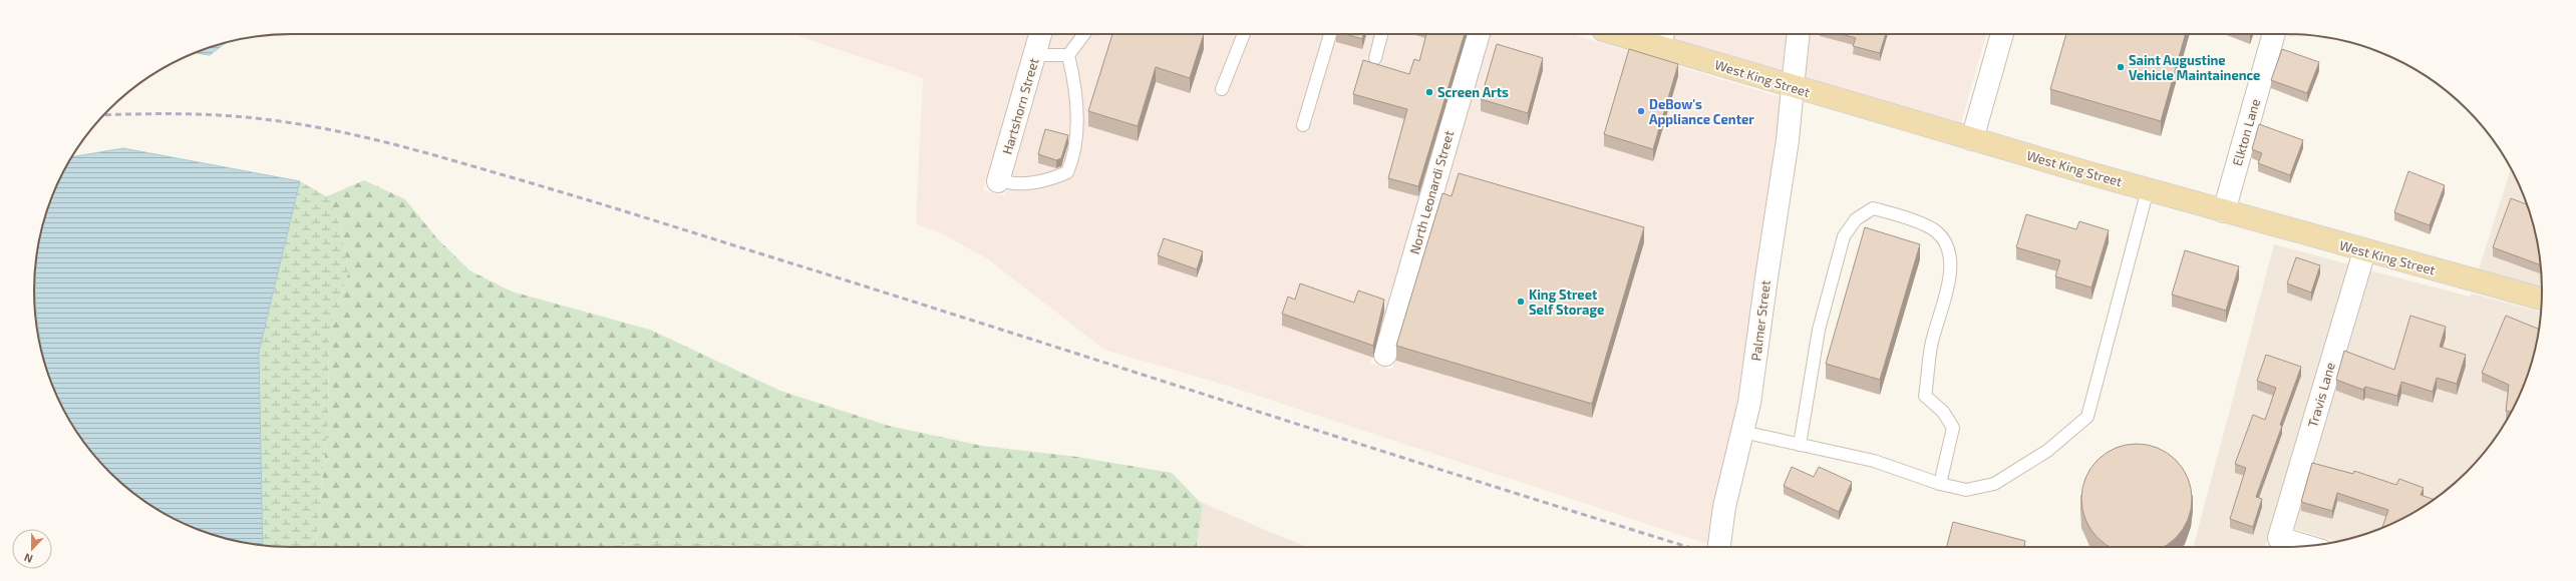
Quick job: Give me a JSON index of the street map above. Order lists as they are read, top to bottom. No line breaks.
{"streets":{"main road":["West King Street"],"street":["Hartshorn Street","Elkton Lane","North Leonardi Street","Palmer Street","Travis Lane"]},"crossings":[["West King Street","Elkton Lane"],["West King Street","Palmer Street"],["West King Street","Travis Lane"]],"places":["Saint Augustine Vehicle Maintainence","Screen Arts","DeBow's Appliance Center","King Street Self Storage"],"north":"bottom"}
